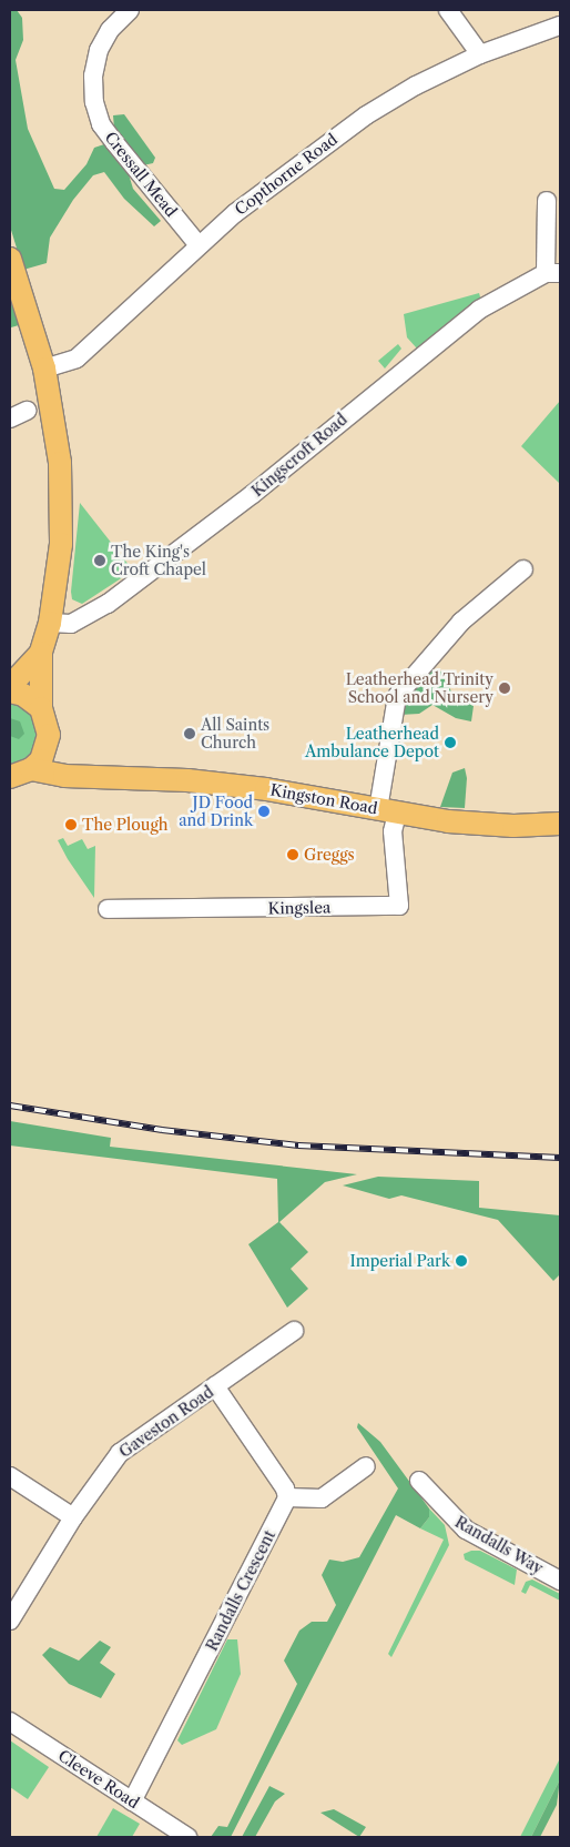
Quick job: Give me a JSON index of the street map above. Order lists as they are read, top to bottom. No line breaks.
{"streets":{"main road":["Kingston Road"],"street":["Cressall Mead","Copthorne Road","Kingscroft Road","Kingslea","Gaveston Road","Randalls Way","Randalls Crescent","Cleeve Road"]},"crossings":[["Cressall Mead","Copthorne Road"],["Kingston Road","Kingslea"],["Randalls Crescent","Cleeve Road"]],"places":["The King's Croft Chapel","Leatherhead Trinity School and Nursery","All Saints Church","Leatherhead Ambulance Depot","JD Food and Drink","The Plough","Greggs","Imperial Park"]}
